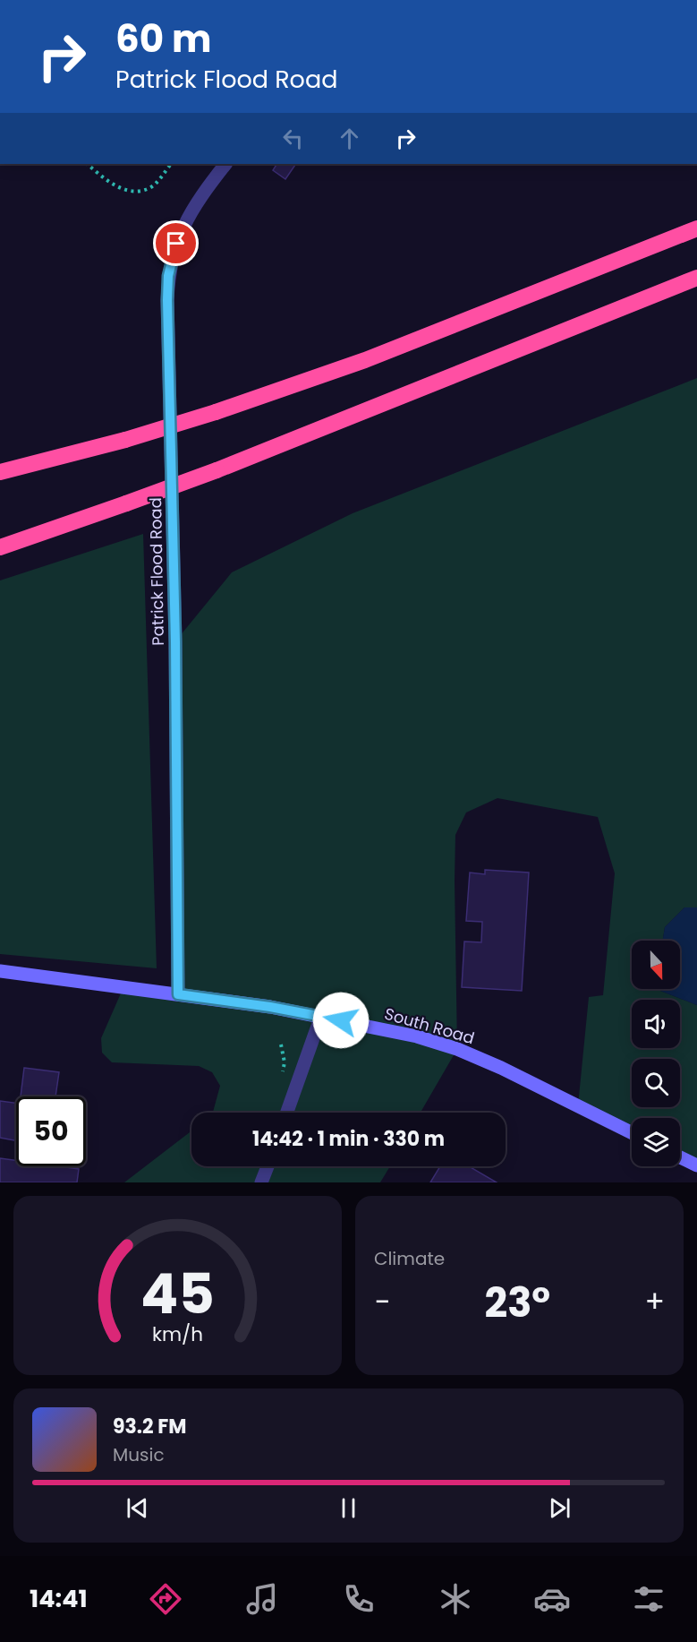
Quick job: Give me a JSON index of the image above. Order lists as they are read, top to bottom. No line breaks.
{"streets":{"main road":["South Road"],"street":["Patrick Flood Road"]},"crossings":[["Patrick Flood Road","South Road"]],"north":"bottom","page":{"turn":["60 m","Patrick Flood Road"],"limit":"50","trip":"14:42 · 1 min · 330 m","tile":"Climate","heat":["−","23°","+"],"song":["93.2 FM","Music"],"tabs":"14:41","gauge":["45","km/h"]}}
